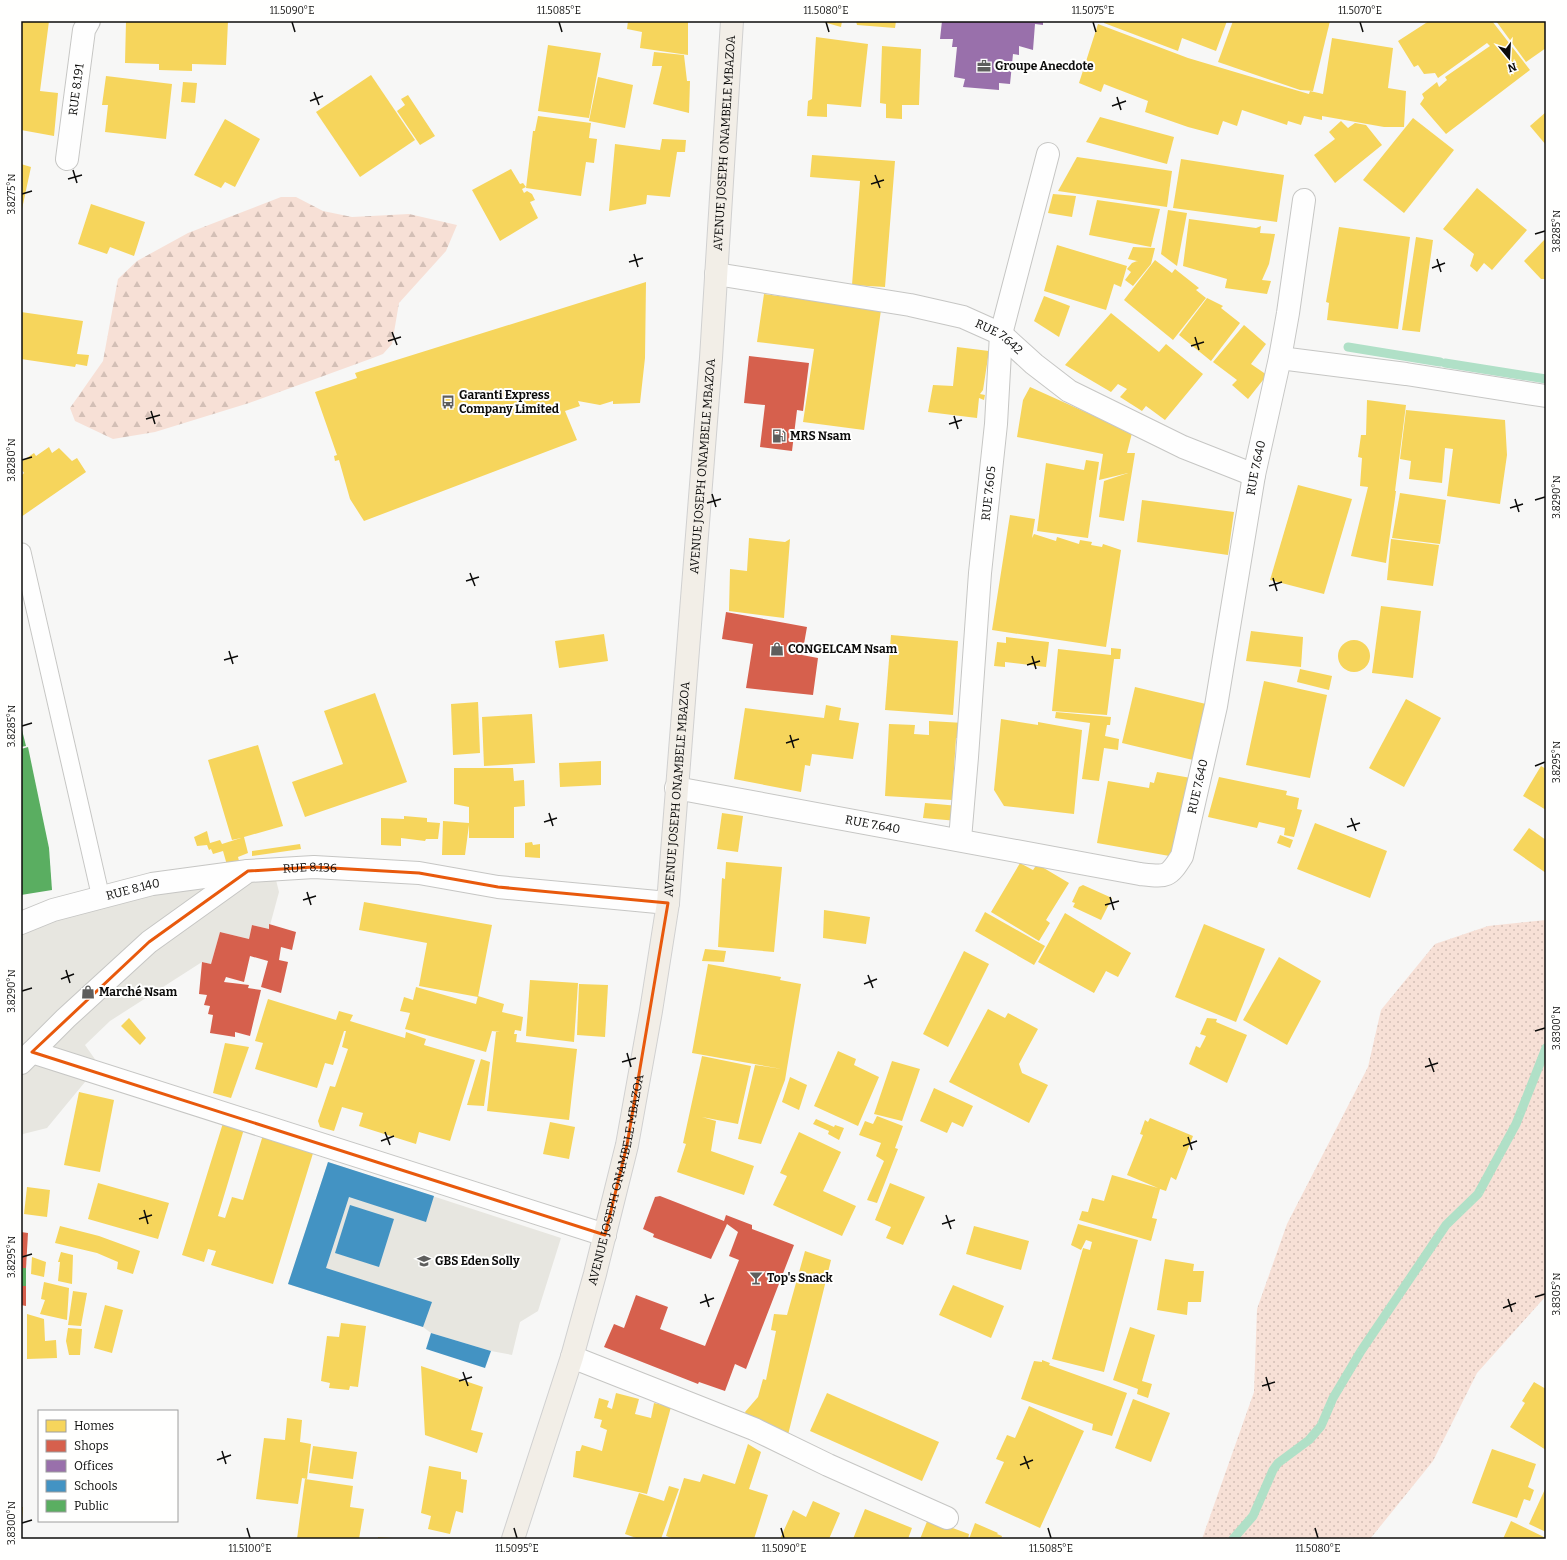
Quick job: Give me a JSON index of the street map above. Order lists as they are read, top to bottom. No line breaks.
{"streets":{"main road":["AVENUE JOSEPH ONAMBELE MBAZOA"],"street":["RUE 8.191","RUE 7.642","RUE 7.640","RUE 7.605","RUE 8.136","RUE 8.140"]},"crossings":[["AVENUE JOSEPH ONAMBELE MBAZOA","RUE 7.642"],["AVENUE JOSEPH ONAMBELE MBAZOA","RUE 7.640"],["AVENUE JOSEPH ONAMBELE MBAZOA","RUE 8.136"],["RUE 7.642","RUE 7.640"],["RUE 7.642","RUE 7.605"],["RUE 7.640","RUE 7.605"],["RUE 8.136","RUE 8.140"]],"places":{"office":["Groupe Anecdote"],"bus stop":["Garanti Express Company Limited"],"fuel station":["MRS Nsam"],"shop":["CONGELCAM Nsam","Marché Nsam"],"school or university":["GBS Eden Solly"],"bar":["Top's Snack"]},"legend":["Homes","Shops","Offices","Schools","Public"],"north":"bottom","coordinates":["11.5090°E","11.5085°E","11.5080°E","11.5075°E","11.5070°E","3.8275°N","3.8285°N","3.8280°N","3.8290°N","3.8295°N","3.8300°N","3.8305°N","11.5100°E","11.5095°E"]}
